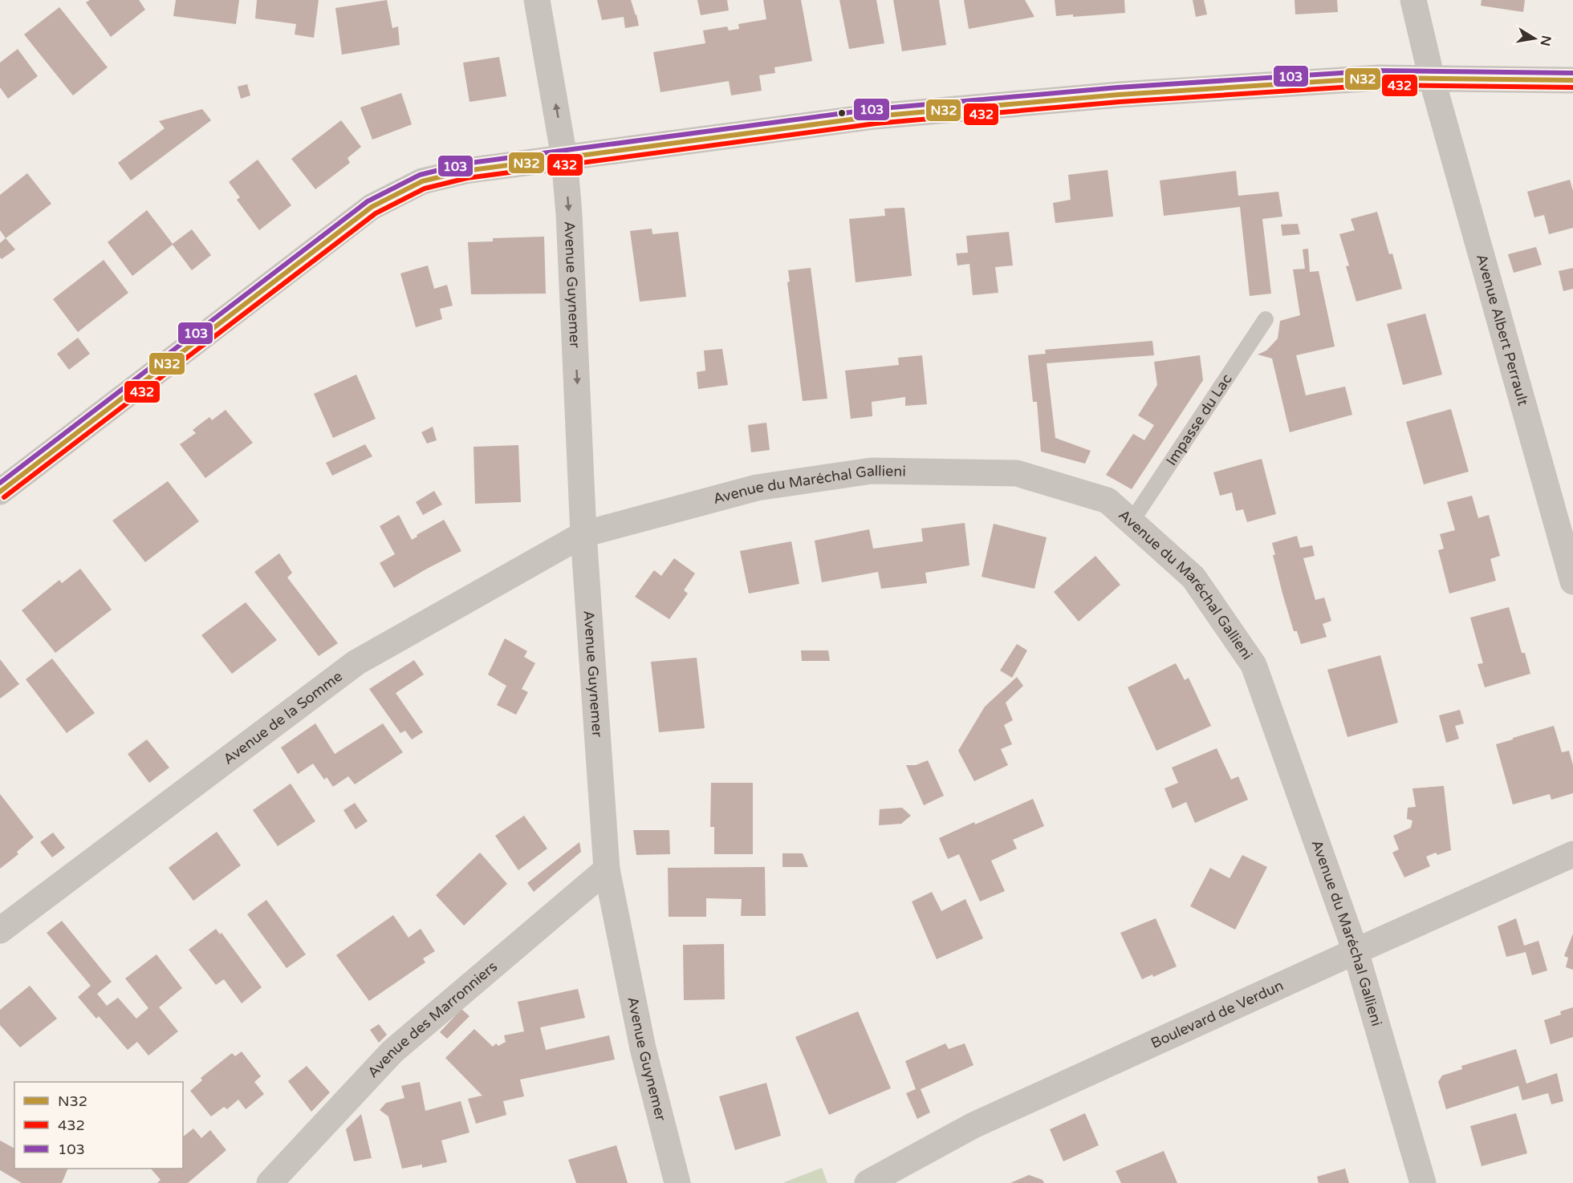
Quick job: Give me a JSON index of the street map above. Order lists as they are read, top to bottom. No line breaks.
{"streets":{"street":["Avenue Guynemer","Avenue Albert Perrault","Avenue du Maréchal Gallieni","Avenue de la Somme","Boulevard de Verdun","Avenue des Marronniers"],"lane":["Impasse du Lac"]},"crossings":[["Avenue Guynemer","Avenue du Maréchal Gallieni"],["Avenue Guynemer","Avenue de la Somme"],["Avenue Guynemer","Avenue des Marronniers"],["Impasse du Lac","Avenue du Maréchal Gallieni"],["Avenue du Maréchal Gallieni","Avenue de la Somme"],["Avenue du Maréchal Gallieni","Boulevard de Verdun"]],"lines":["transit line 103","transit line N32","transit line 432"],"legend":["N32","432","103"],"north":"right"}
